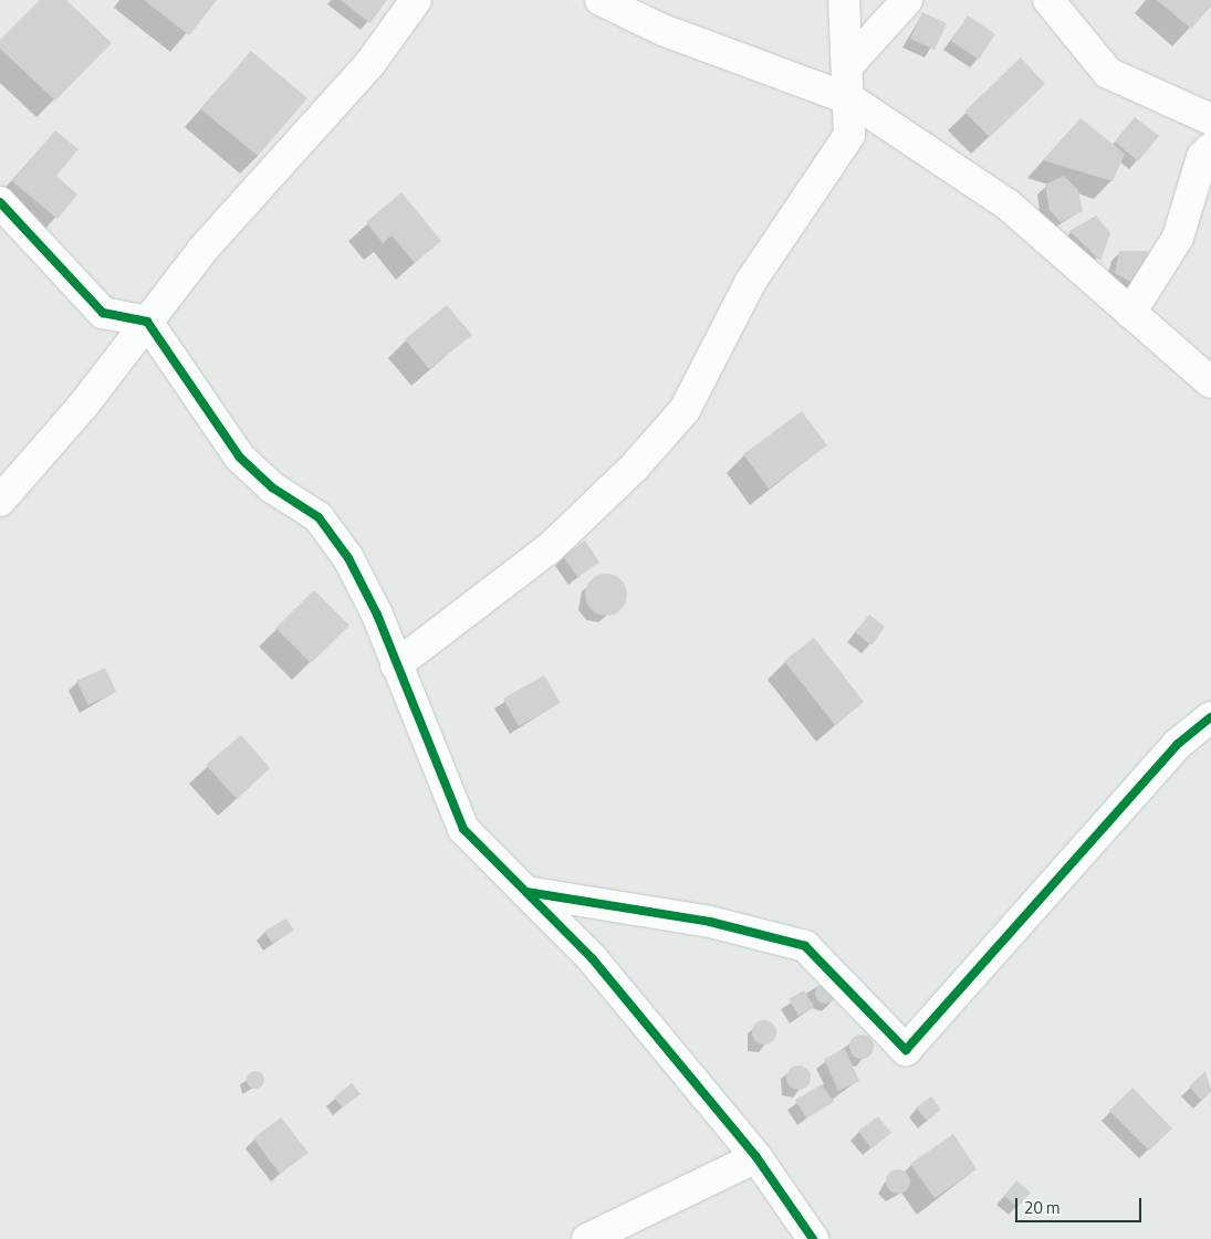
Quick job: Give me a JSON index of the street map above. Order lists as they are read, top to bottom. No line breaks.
{"scale_bar":"20 m"}
